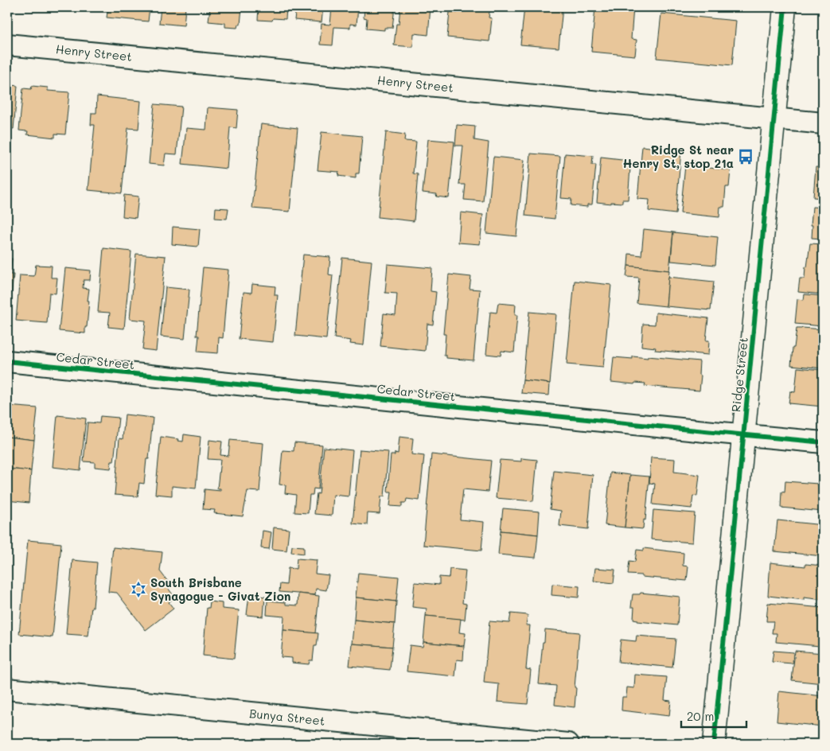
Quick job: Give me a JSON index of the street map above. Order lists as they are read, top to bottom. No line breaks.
{"streets":{"street":["Henry Street","Cedar Street","Ridge Street","Bunya Street"]},"crossings":[["Henry Street","Ridge Street"],["Cedar Street","Ridge Street"]],"places":{"bus stop":["Ridge St near Henry St, stop 21a"],"synagogue":["South Brisbane Synagogue - Givat Zion"]},"scale_bar":"20 m"}
